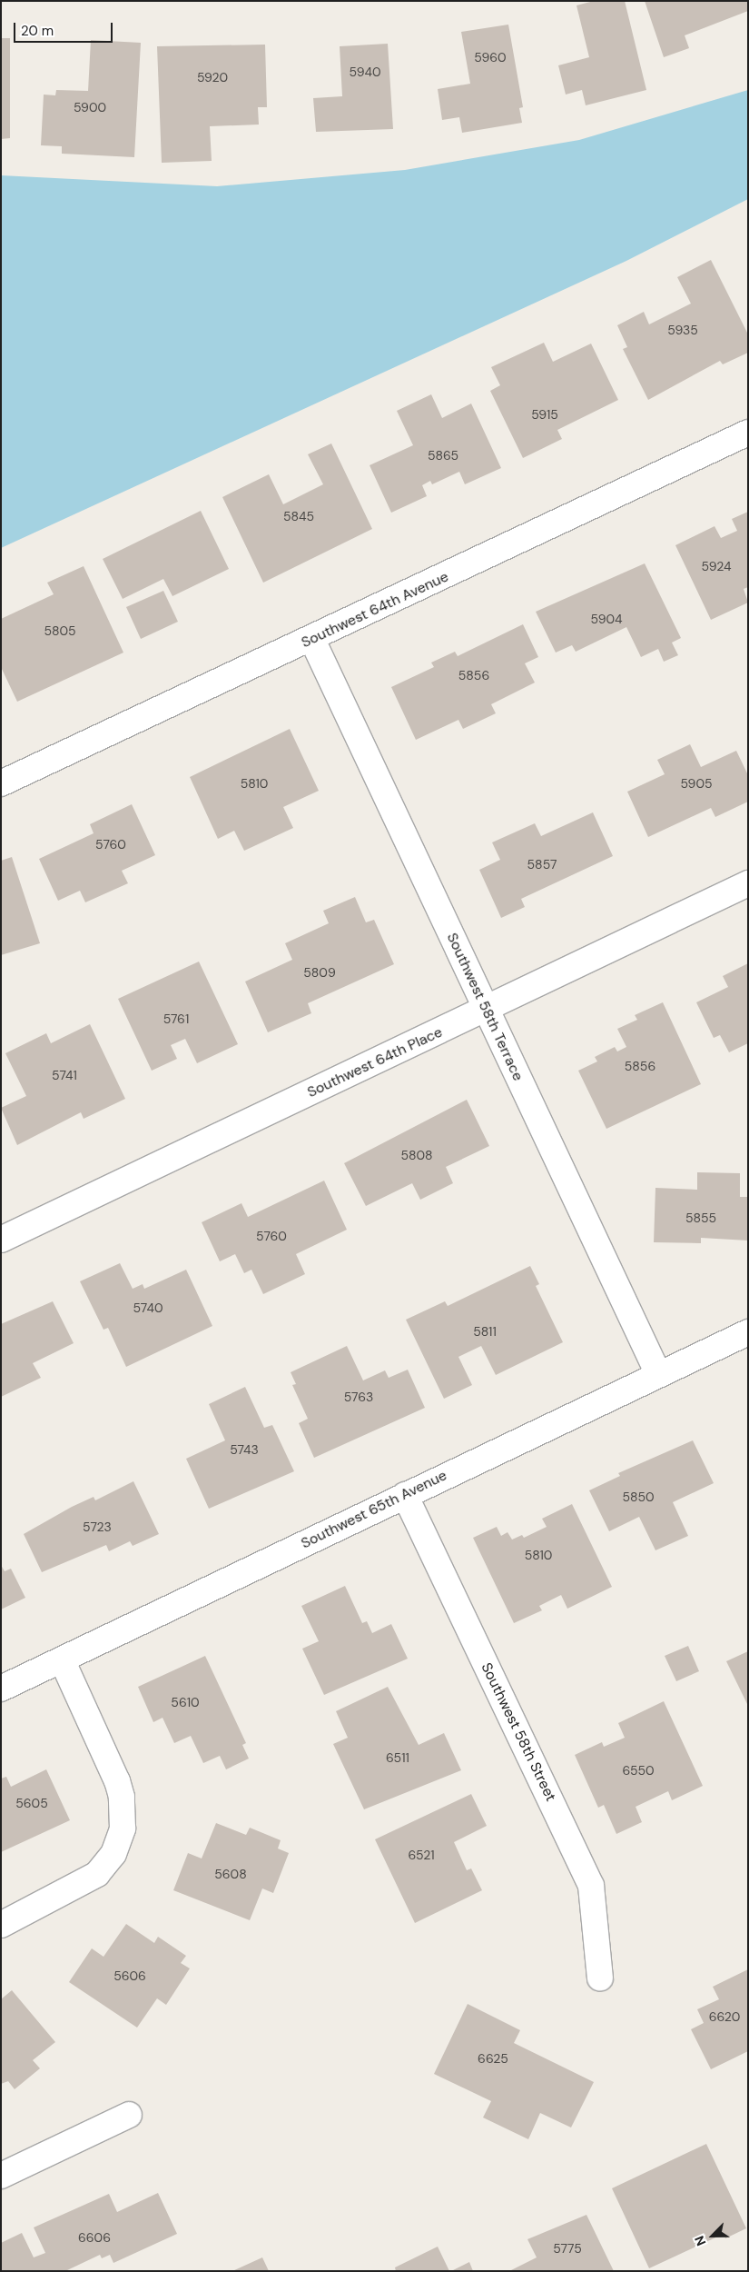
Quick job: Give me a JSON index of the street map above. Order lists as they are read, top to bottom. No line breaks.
{"streets":{"street":["Southwest 64th Avenue","Southwest 58th Terrace","Southwest 64th Place","Southwest 65th Avenue","Southwest 58th Street"]},"crossings":[["Southwest 64th Avenue","Southwest 58th Terrace"],["Southwest 58th Terrace","Southwest 64th Place"],["Southwest 58th Terrace","Southwest 65th Avenue"],["Southwest 65th Avenue","Southwest 58th Street"]],"house_numbers":["5960","5940","5920","5900","5935","5915","5865","5845","5924","5904","5805","5856","5810","5905","5760","5857","5809","5761","5856","5741","5808","5855","5760","5740","5811","5763","5743","5850","5723","5810","5610","6511","6550","5605","6521","5608","5606","6620","6625","6606","5775"],"scale_bar":"20 m","north":"bottom left"}
